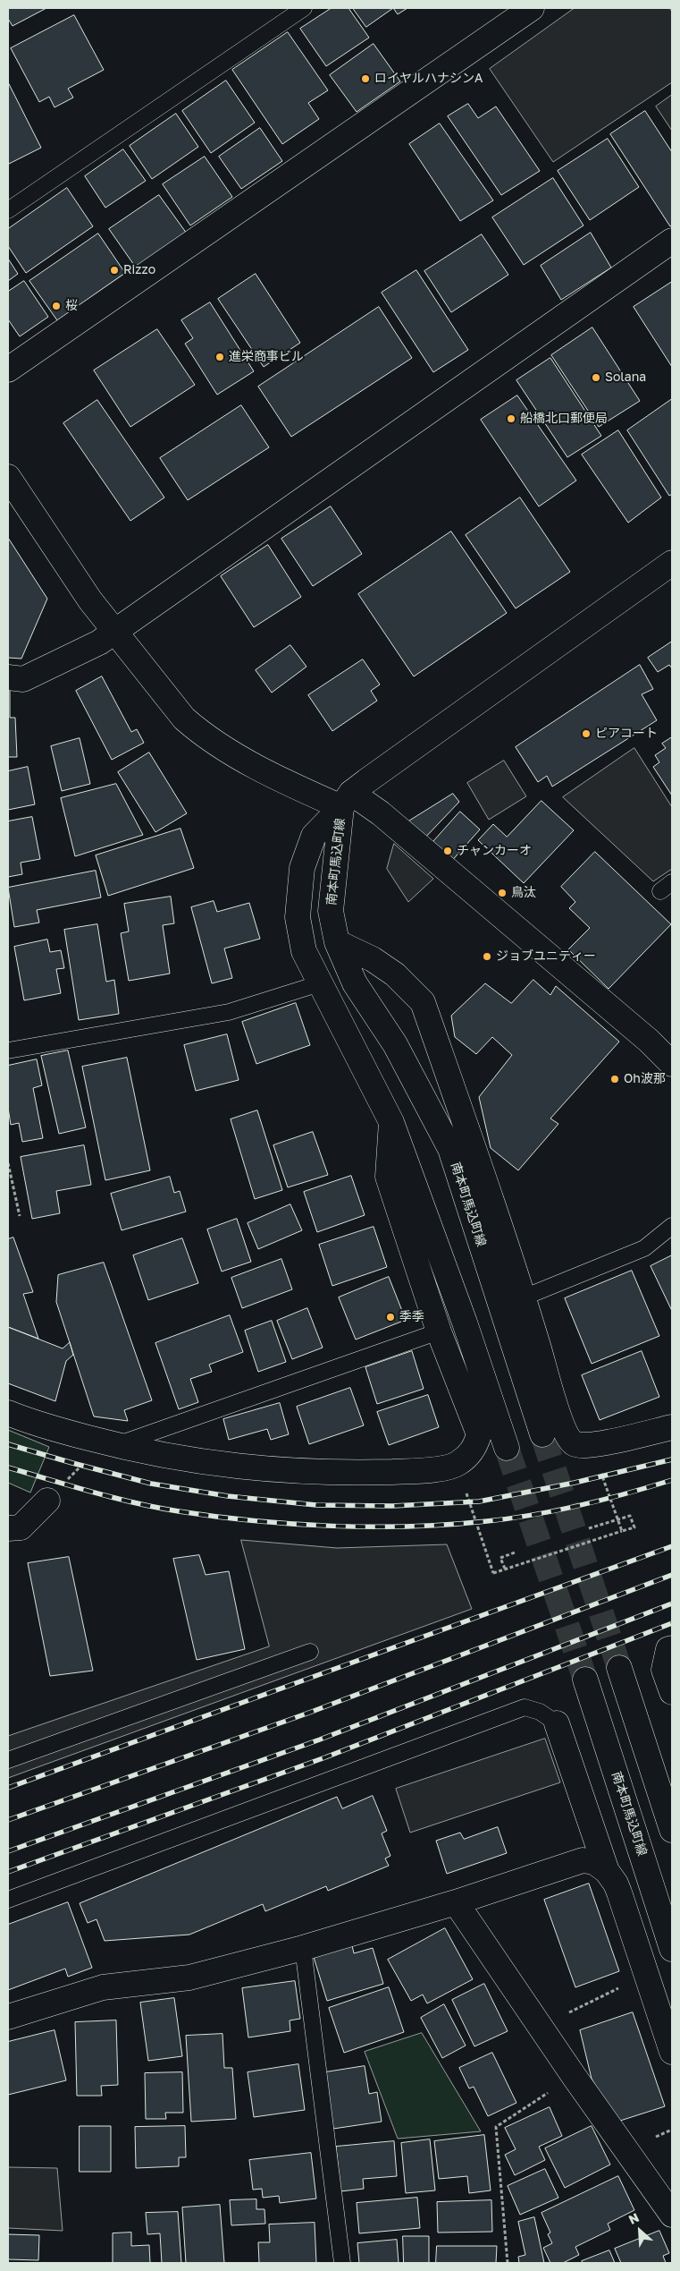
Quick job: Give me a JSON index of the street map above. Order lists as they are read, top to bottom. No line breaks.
{"streets":{"street":["南本町馬込町線"]},"places":["ロイヤルハナシンA","Rizzo","桜","進栄商事ビル","Solana","船橋北口郵便局","ピアコート","チャンカーオ","鳥汰","ジョブユニティー","Oh波那","季季"],"north":"top left"}
